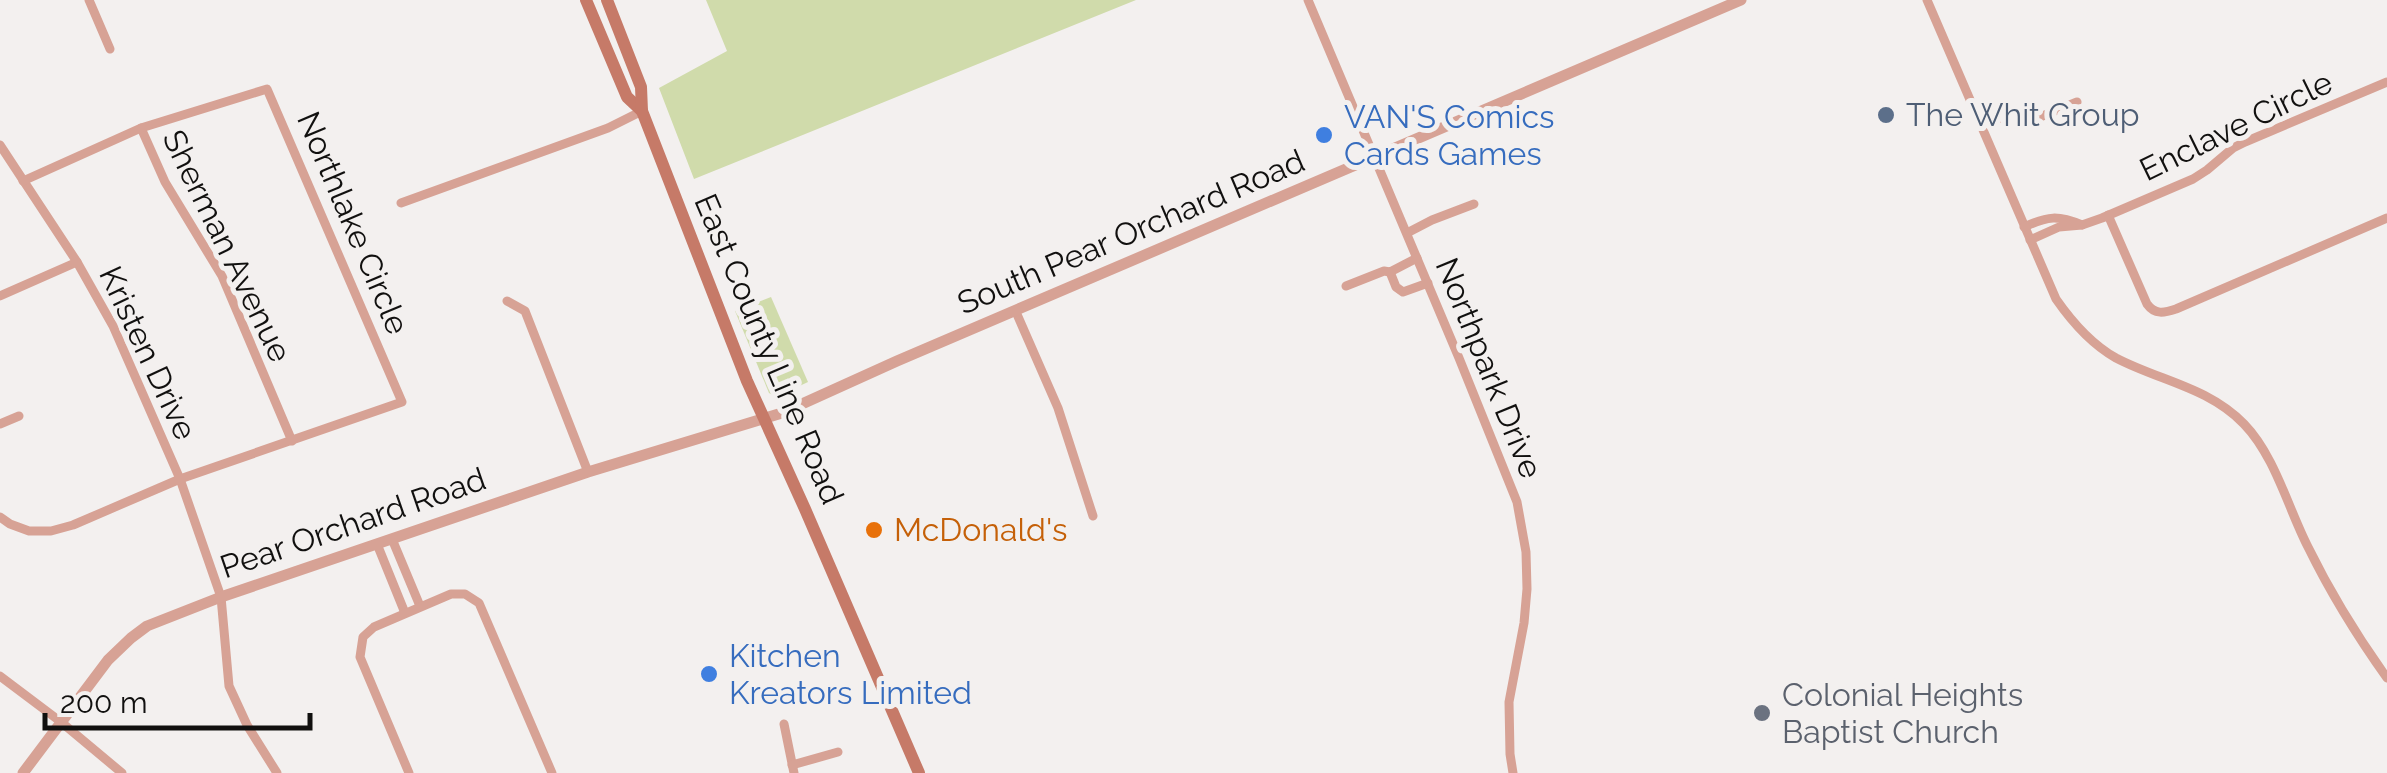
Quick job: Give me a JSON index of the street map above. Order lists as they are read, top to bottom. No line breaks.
{"streets":{"main road":["East County Line Road"],"street":["Enclave Circle","Northlake Circle","South Pear Orchard Road","Sherman Avenue","Kristen Drive","Northpark Drive","Pear Orchard Road"]},"crossings":[["Northlake Circle","Sherman Avenue"],["Northlake Circle","Kristen Drive"],["South Pear Orchard Road","East County Line Road"],["South Pear Orchard Road","Northpark Drive"],["South Pear Orchard Road","Pear Orchard Road"],["East County Line Road","Pear Orchard Road"],["Kristen Drive","Pear Orchard Road"]],"places":["The Whit Group","VAN'S Comics Cards Games","McDonald's","Kitchen Kreators Limited","Colonial Heights Baptist Church"],"scale_bar":"200 m"}
